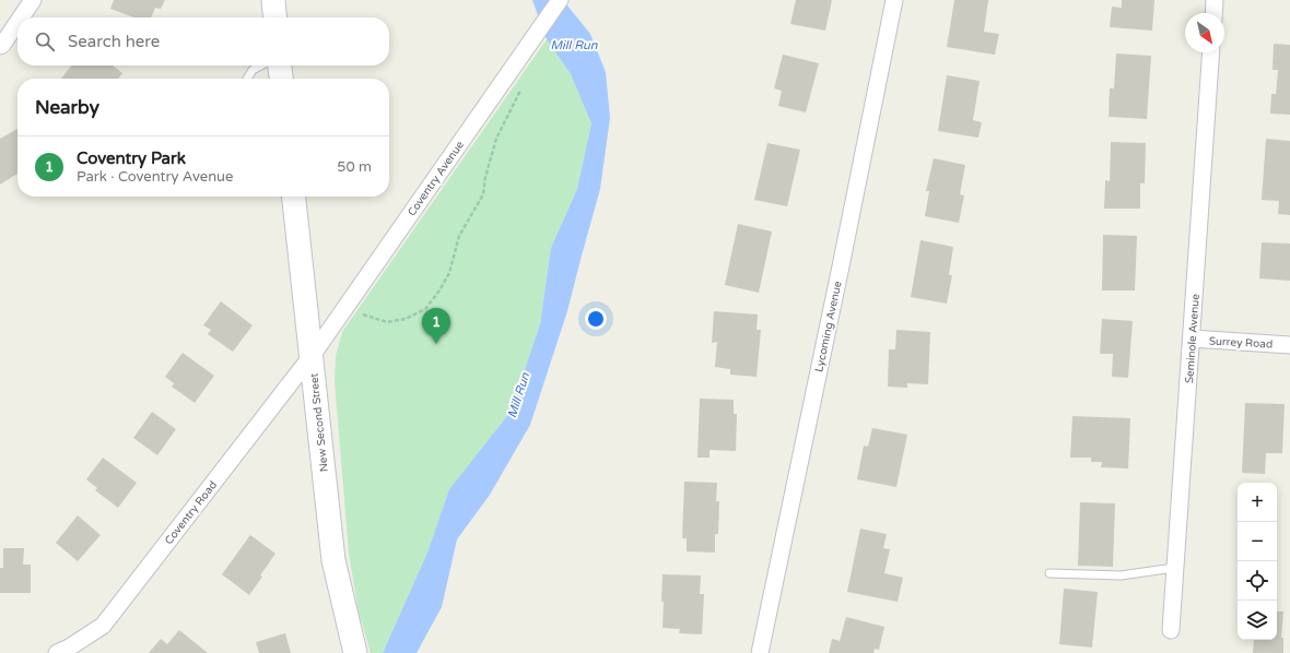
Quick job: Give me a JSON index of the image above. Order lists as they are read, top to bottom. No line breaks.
{"streets":{"street":["Coventry Avenue","Lycoming Avenue","Seminole Avenue","Surrey Road","New Second Street","Coventry Road"]},"crossings":[["Coventry Avenue","New Second Street"],["Coventry Avenue","Coventry Road"],["Seminole Avenue","Surrey Road"],["New Second Street","Coventry Road"]],"water":["Mill Run"],"north":"bottom right","page":{"search":"Search here","heading":"Nearby","list":[{"mark":"1","name":"Coventry Park","note":"Park · Coventry Avenue","value":"50 m"}],"pins":"1","map_buttons":["+","−"]}}
